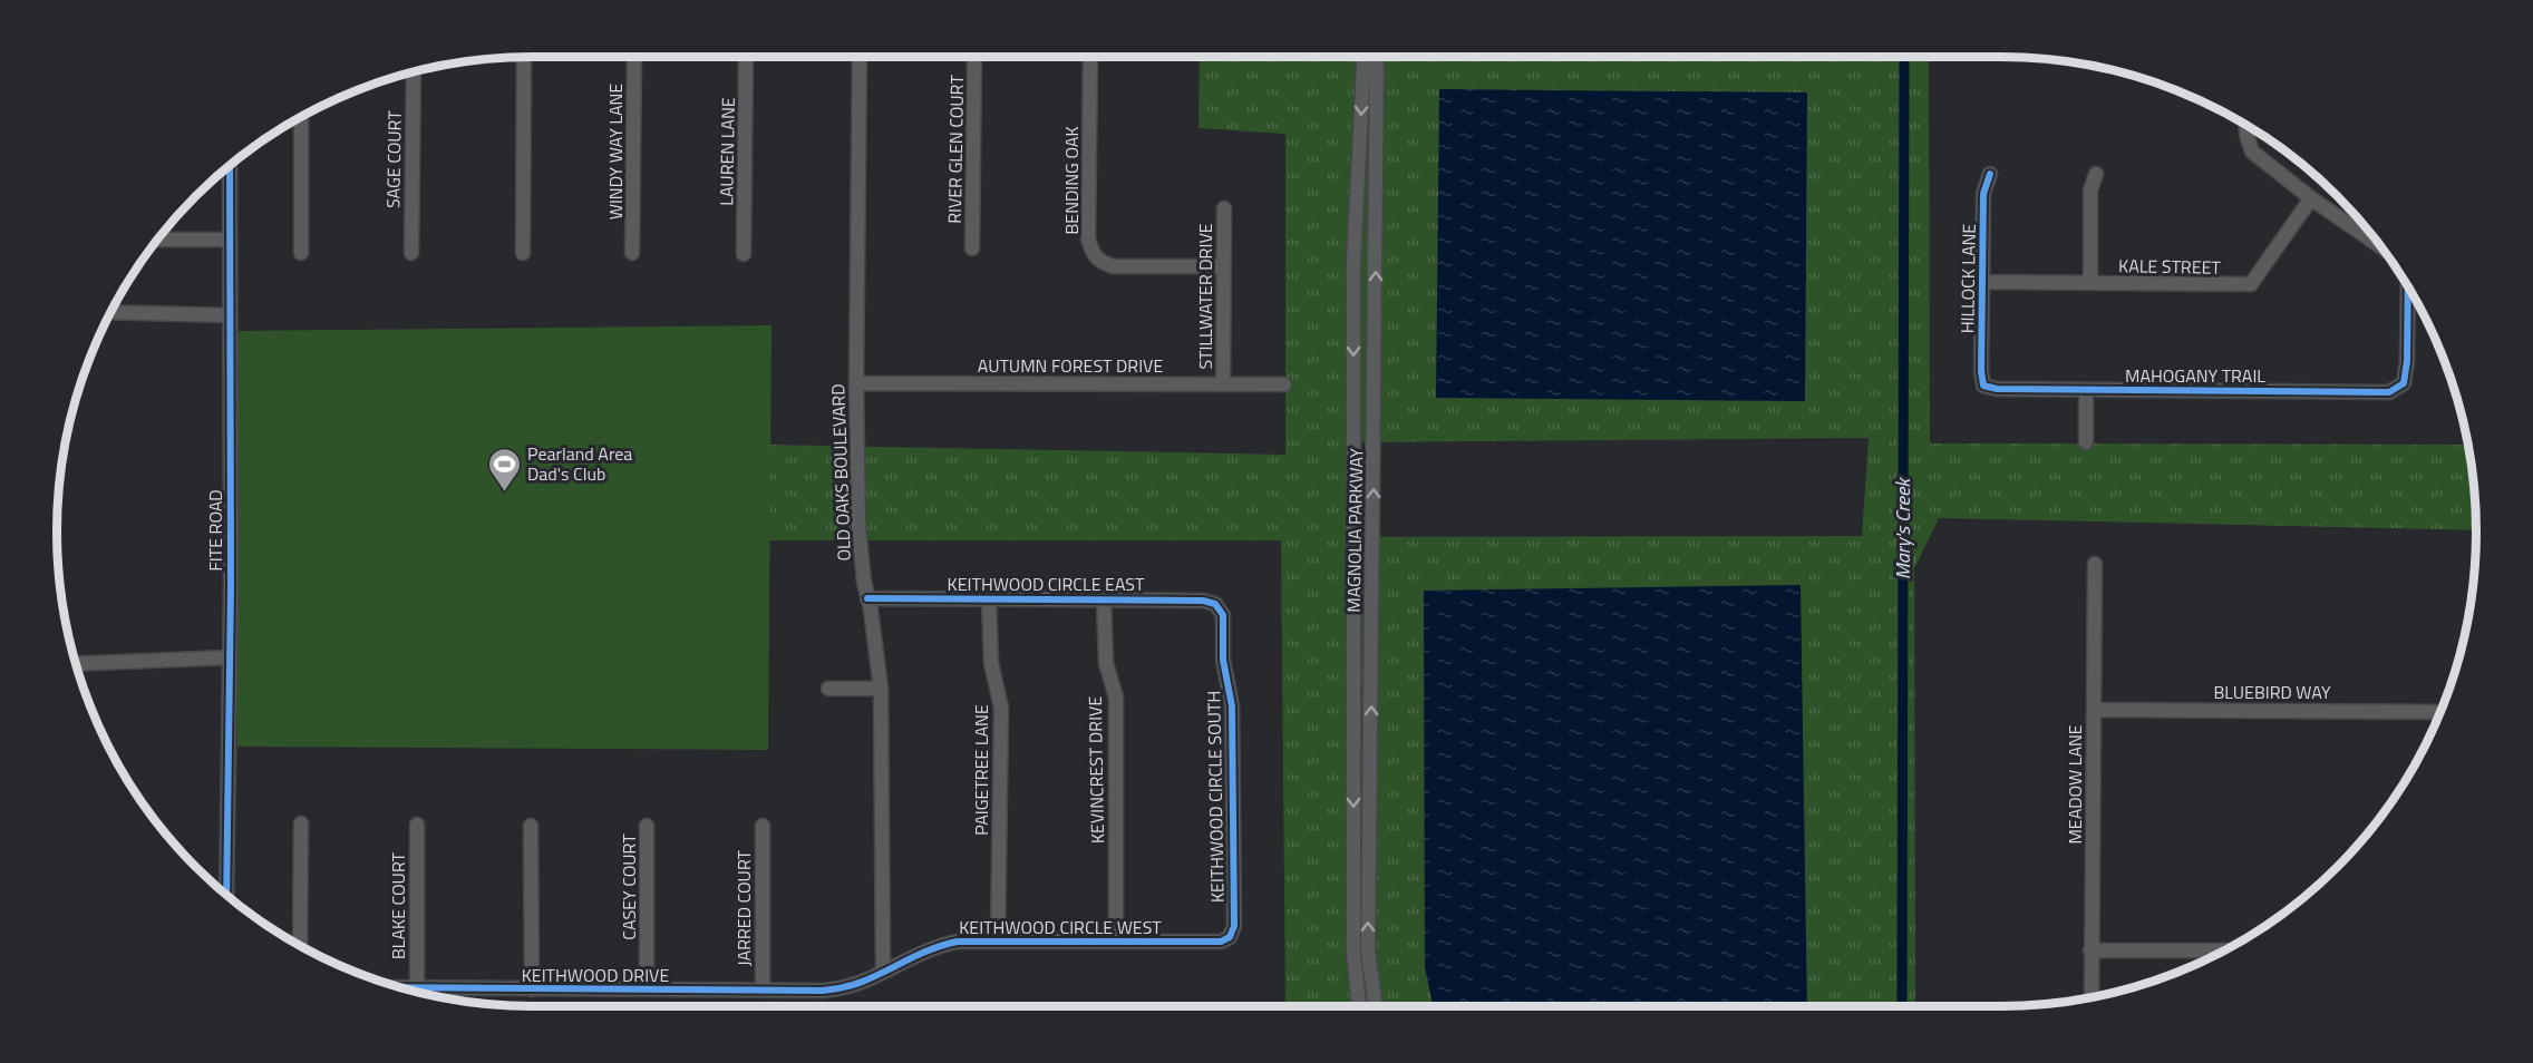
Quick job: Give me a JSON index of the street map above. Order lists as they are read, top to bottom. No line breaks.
{"streets":{"street":["RIVER GLEN COURT","WINDY WAY LANE","LAUREN LANE","SAGE COURT","BENDING OAK","KALE STREET","HILLOCK LANE","STILLWATER DRIVE","AUTUMN FOREST DRIVE","MAHOGANY TRAIL","OLD OAKS BOULEVARD","FITE ROAD","MAGNOLIA PARKWAY","KEITHWOOD CIRCLE EAST","BLUEBIRD WAY","PAIGETREE LANE","KEVINCREST DRIVE","MEADOW LANE","KEITHWOOD CIRCLE SOUTH","CASEY COURT","BLAKE COURT","JARRED COURT","KEITHWOOD CIRCLE WEST","KEITHWOOD DRIVE"]},"crossings":[["BENDING OAK","STILLWATER DRIVE"],["KALE STREET","HILLOCK LANE"],["HILLOCK LANE","MAHOGANY TRAIL"],["STILLWATER DRIVE","AUTUMN FOREST DRIVE"],["AUTUMN FOREST DRIVE","OLD OAKS BOULEVARD"],["OLD OAKS BOULEVARD","KEITHWOOD CIRCLE EAST"],["OLD OAKS BOULEVARD","KEITHWOOD CIRCLE WEST"],["KEITHWOOD CIRCLE EAST","PAIGETREE LANE"],["KEITHWOOD CIRCLE EAST","KEVINCREST DRIVE"],["KEITHWOOD CIRCLE EAST","KEITHWOOD CIRCLE SOUTH"],["BLUEBIRD WAY","MEADOW LANE"],["PAIGETREE LANE","KEITHWOOD CIRCLE WEST"],["KEVINCREST DRIVE","KEITHWOOD CIRCLE WEST"],["KEITHWOOD CIRCLE SOUTH","KEITHWOOD CIRCLE WEST"],["CASEY COURT","KEITHWOOD DRIVE"],["BLAKE COURT","KEITHWOOD DRIVE"],["JARRED COURT","KEITHWOOD DRIVE"],["KEITHWOOD CIRCLE WEST","KEITHWOOD DRIVE"]],"water":["Mary's Creek"],"places":{"sports":["Pearland Area Dad's Club"]}}
